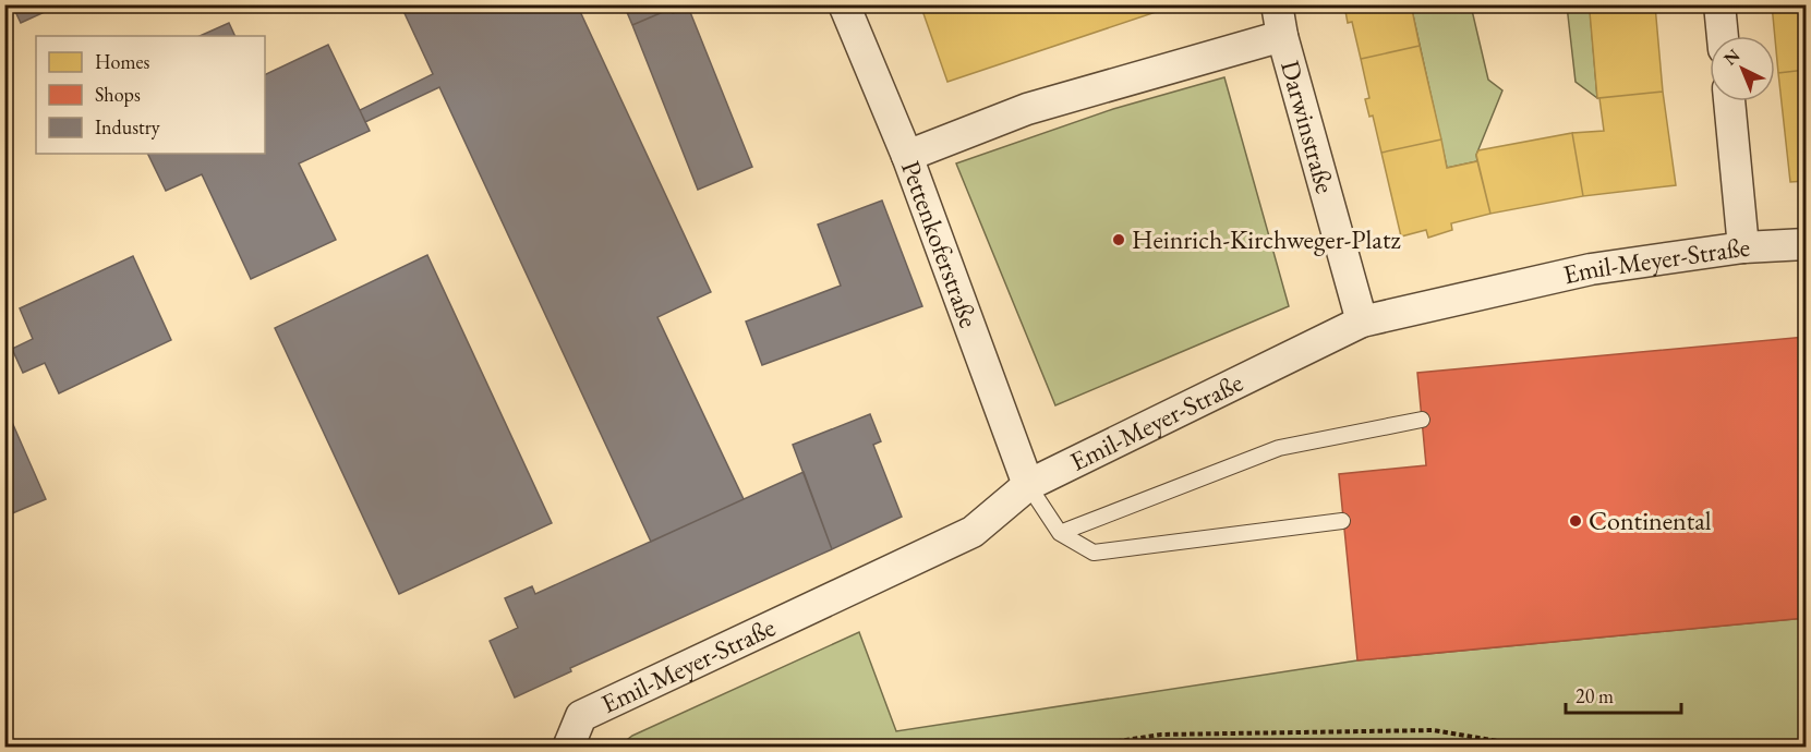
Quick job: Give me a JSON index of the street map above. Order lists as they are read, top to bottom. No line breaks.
{"streets":{"street":["Darwinstraße","Pettenkoferstraße","Emil-Meyer-Straße"]},"crossings":[["Darwinstraße","Emil-Meyer-Straße"],["Pettenkoferstraße","Emil-Meyer-Straße"]],"places":["Heinrich-Kirchweger-Platz","Continental"],"legend":["Homes","Shops","Industry"],"scale_bar":"20 m","north":"top left"}
